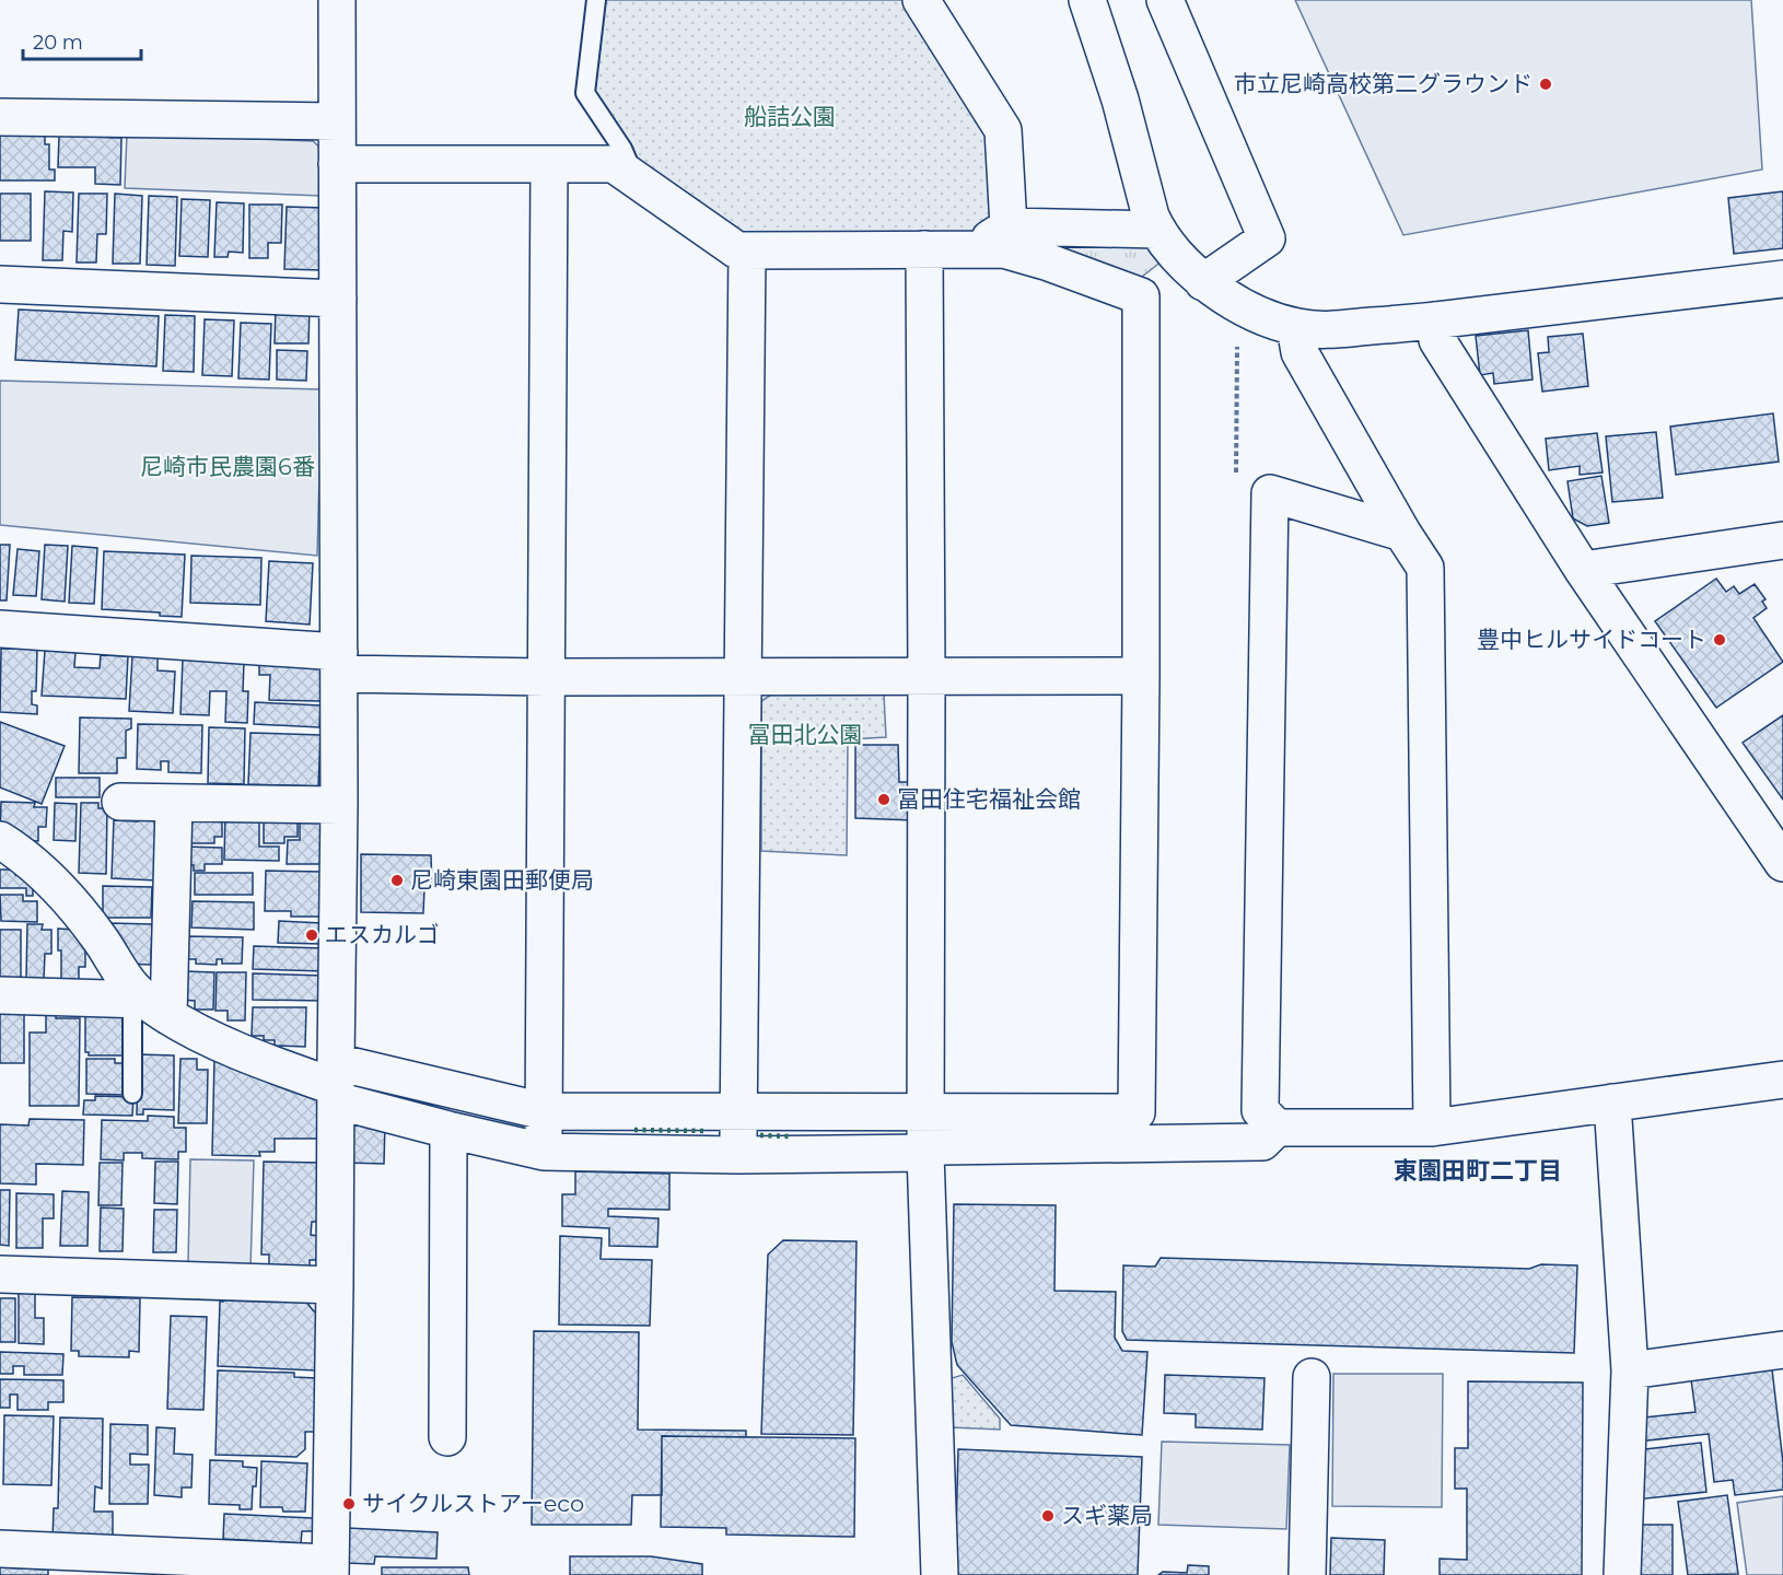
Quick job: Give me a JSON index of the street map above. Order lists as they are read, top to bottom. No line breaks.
{"districts":["東園田町二丁目"],"parks":["船詰公園","尼崎市民農園6番","冨田北公園"],"places":["市立尼崎高校第二グラウンド","豊中ヒルサイドコート","冨田住宅福祉会館","尼崎東園田郵便局","エスカルゴ","サイクルストアーeco","スギ薬局"],"scale_bar":"20 m"}
